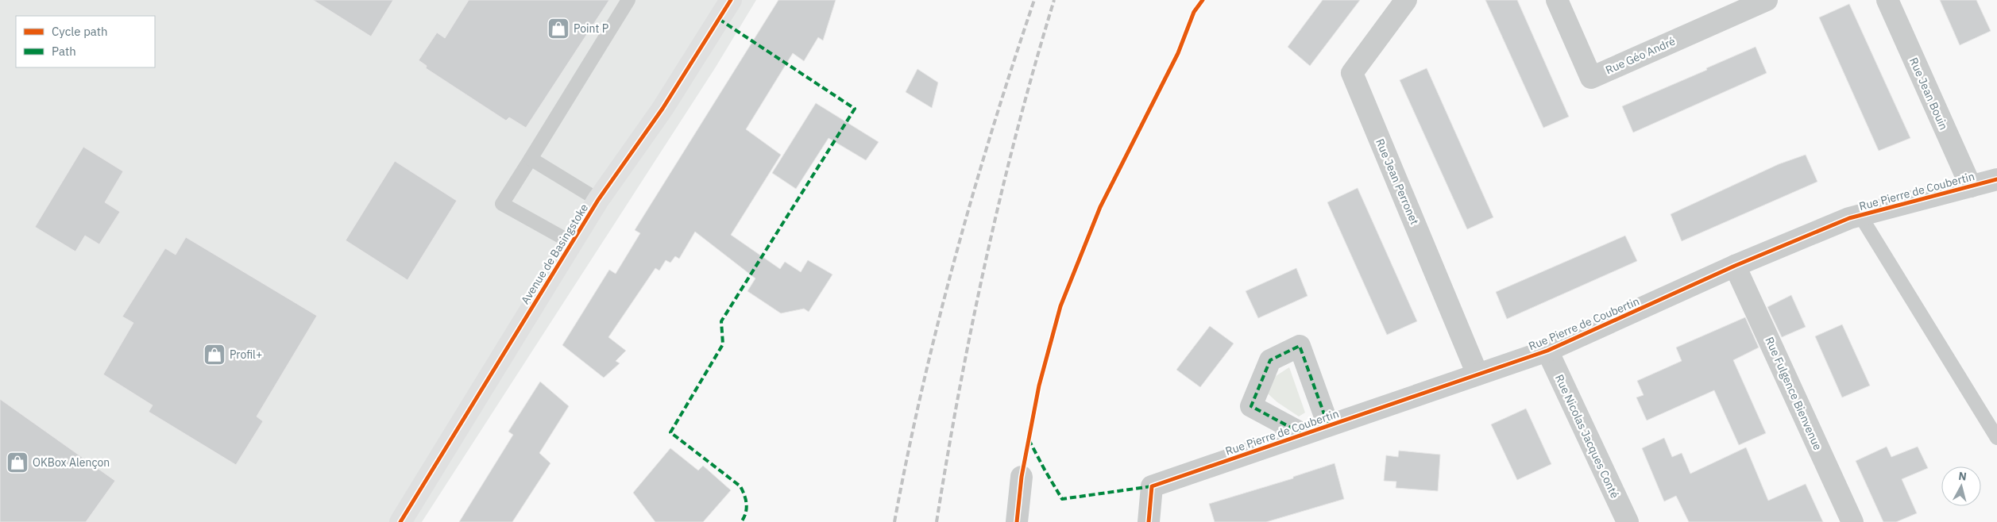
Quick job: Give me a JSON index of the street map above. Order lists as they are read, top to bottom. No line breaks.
{"streets":{"main road":["Avenue de Basingstoke"],"street":["Rue Géo André","Rue Jean Bouin","Rue Jean Perronet","Rue Pierre de Coubertin","Rue Fulgence Bienvenue","Rue Nicolas Jacques Conté"]},"crossings":[["Rue Jean Bouin","Rue Pierre de Coubertin"],["Rue Jean Perronet","Rue Pierre de Coubertin"],["Rue Pierre de Coubertin","Rue Fulgence Bienvenue"],["Rue Pierre de Coubertin","Rue Nicolas Jacques Conté"]],"places":{"shop":["Point P","Profil+","OKBox Alençon"]},"legend":["Cycle path","Path"],"north":"top"}
